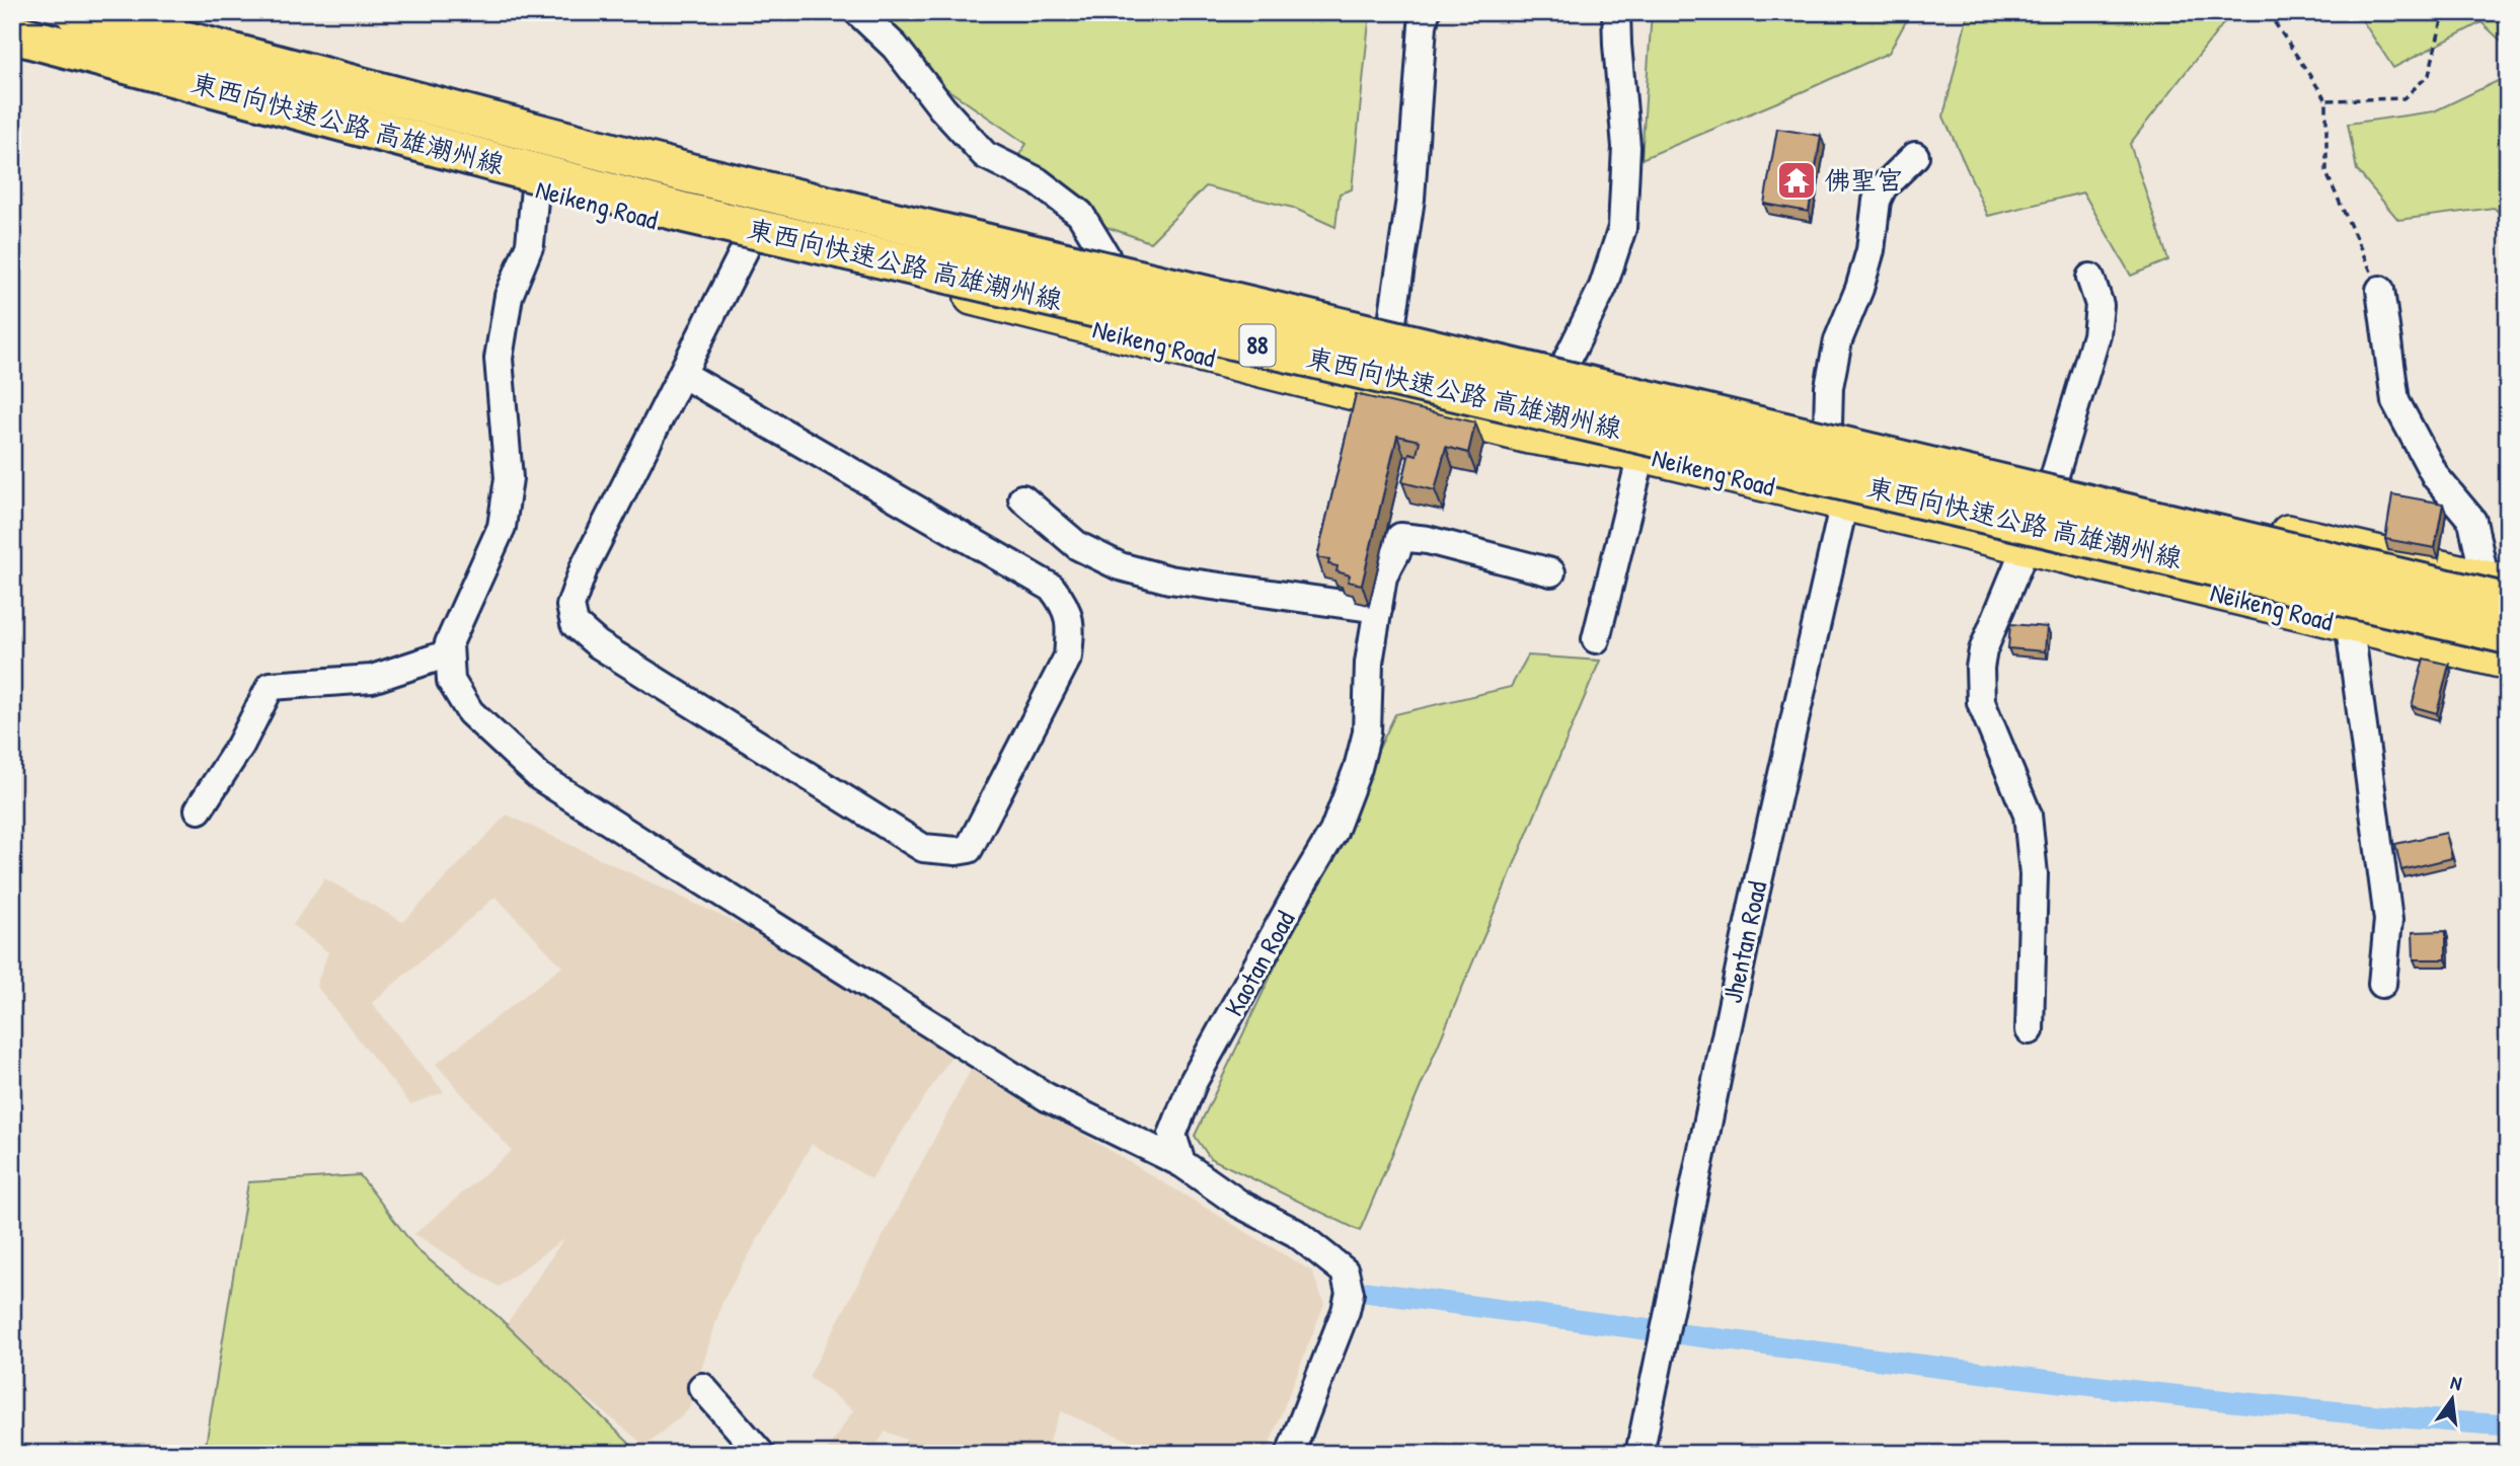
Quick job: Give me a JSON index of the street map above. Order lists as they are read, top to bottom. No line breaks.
{"streets":{"highway":["東西向快速公路 高雄潮州線","88"],"main road":["Neikeng Road"],"street":["Jhentan Road","Kaotan Road"]},"crossings":[["Neikeng Road","Jhentan Road"]],"places":{"temple":["佛聖宮"]},"north":"top"}
